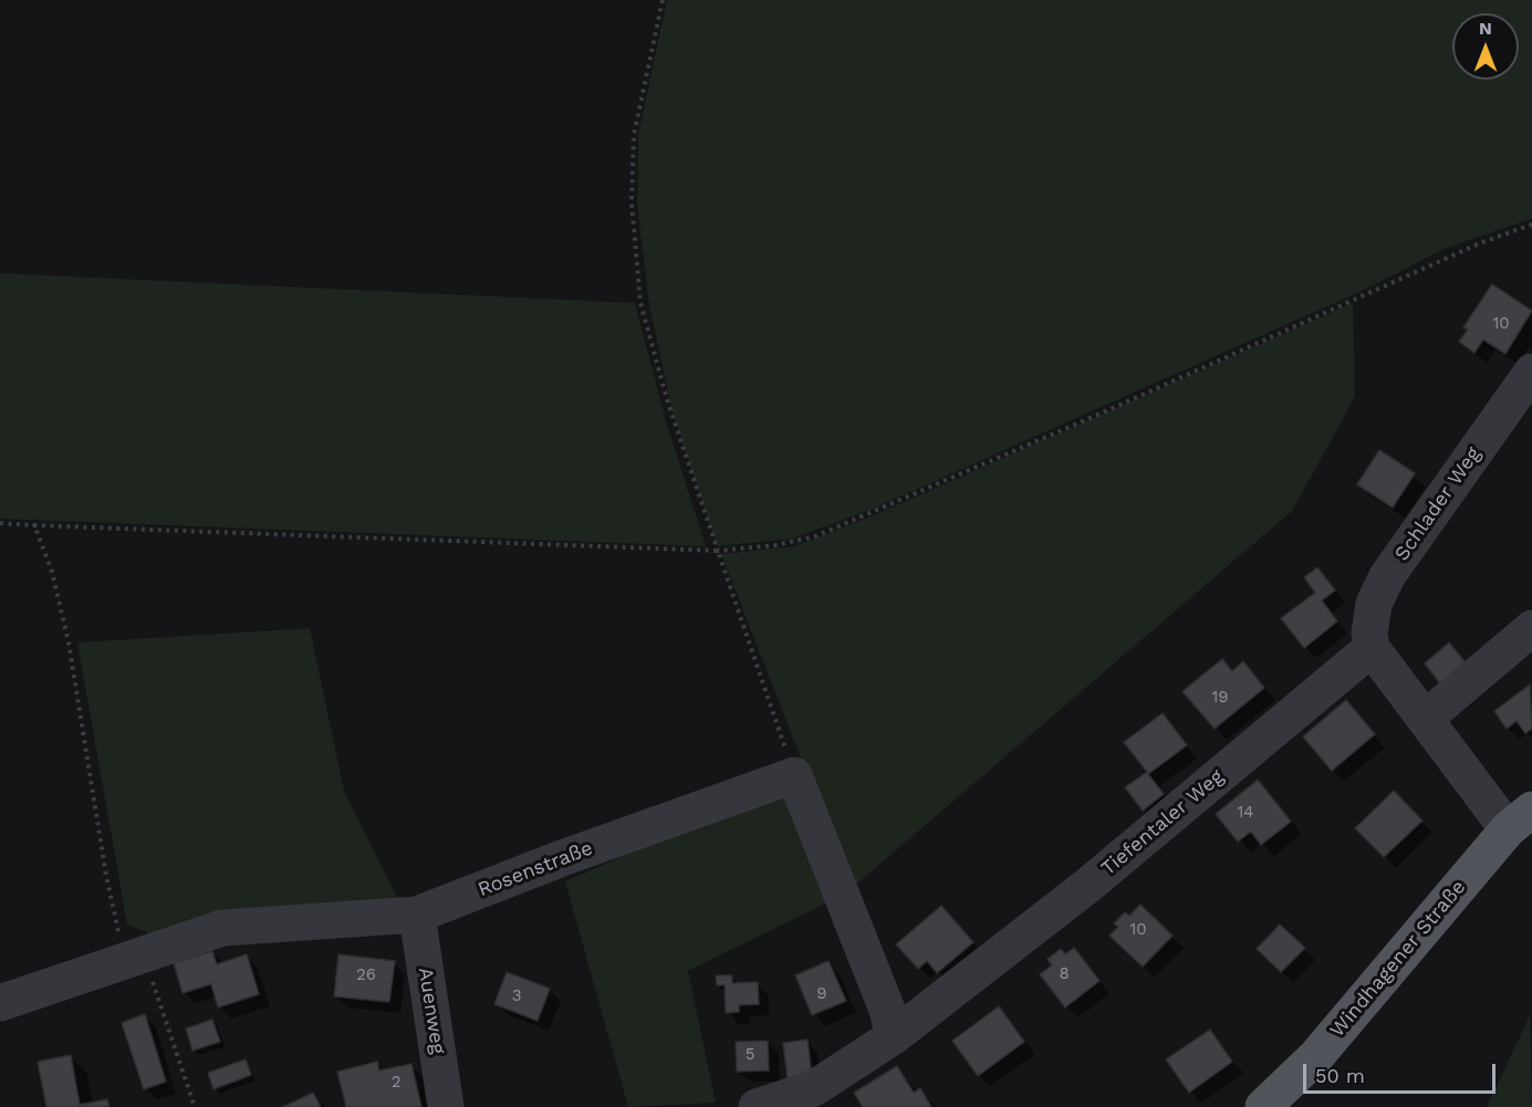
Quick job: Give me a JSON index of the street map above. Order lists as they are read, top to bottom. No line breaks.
{"streets":{"main road":["Windhagener Straße"],"street":["Schlader Weg","Tiefentaler Weg","Rosenstraße","Auenweg"]},"crossings":[["Schlader Weg","Tiefentaler Weg"],["Rosenstraße","Auenweg"]],"house_numbers":["10","19","14","10","8","26","9","3","5","2"],"scale_bar":"50 m","north":"top"}
